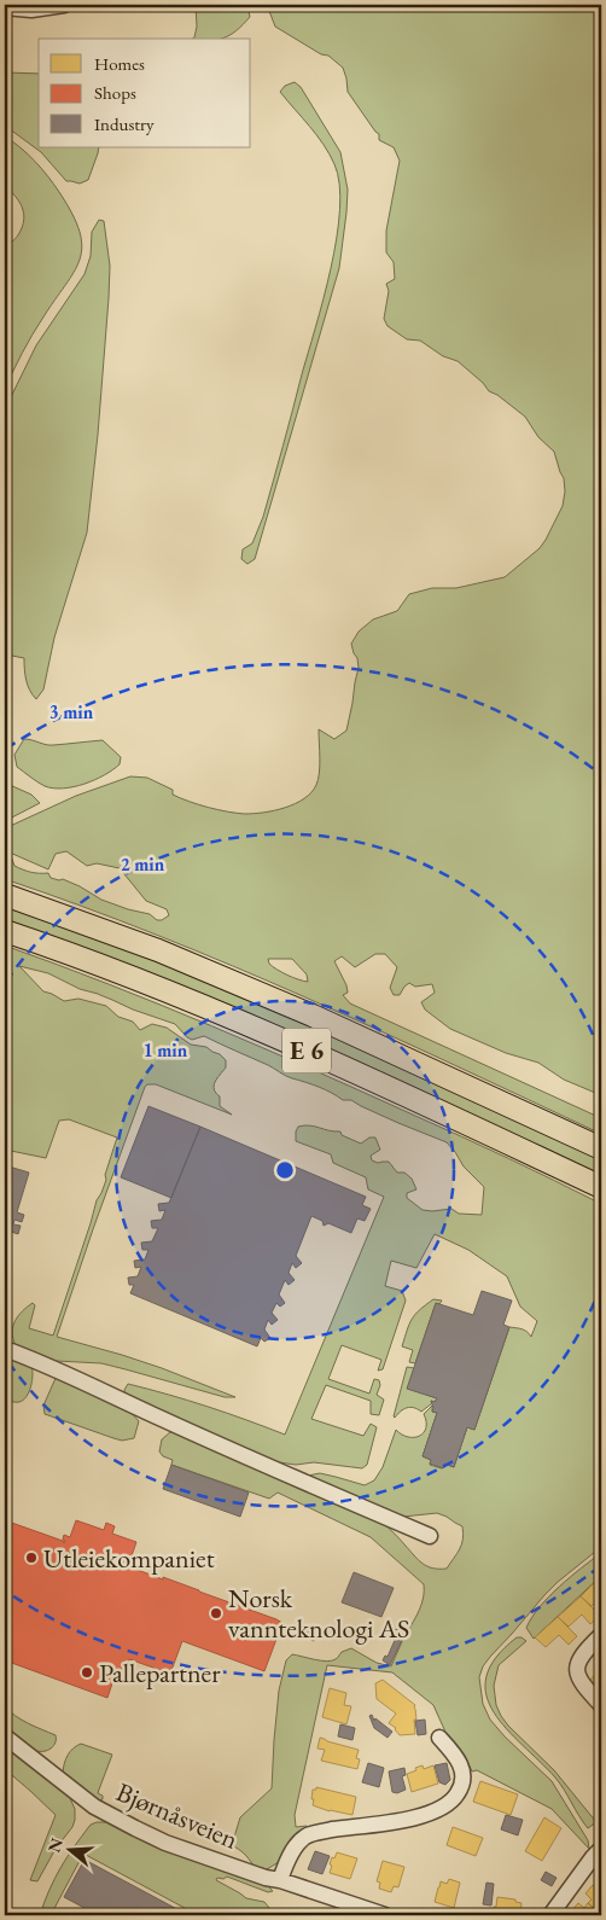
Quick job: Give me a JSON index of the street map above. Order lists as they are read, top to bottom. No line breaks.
{"streets":{"highway":["E 6"],"street":["Bjørnåsveien"]},"places":["Utleiekompaniet","Norsk vannteknologi AS","Pallepartner"],"legend":["Homes","Shops","Industry"],"north":"left","rings":["3 min","2 min","1 min"]}
